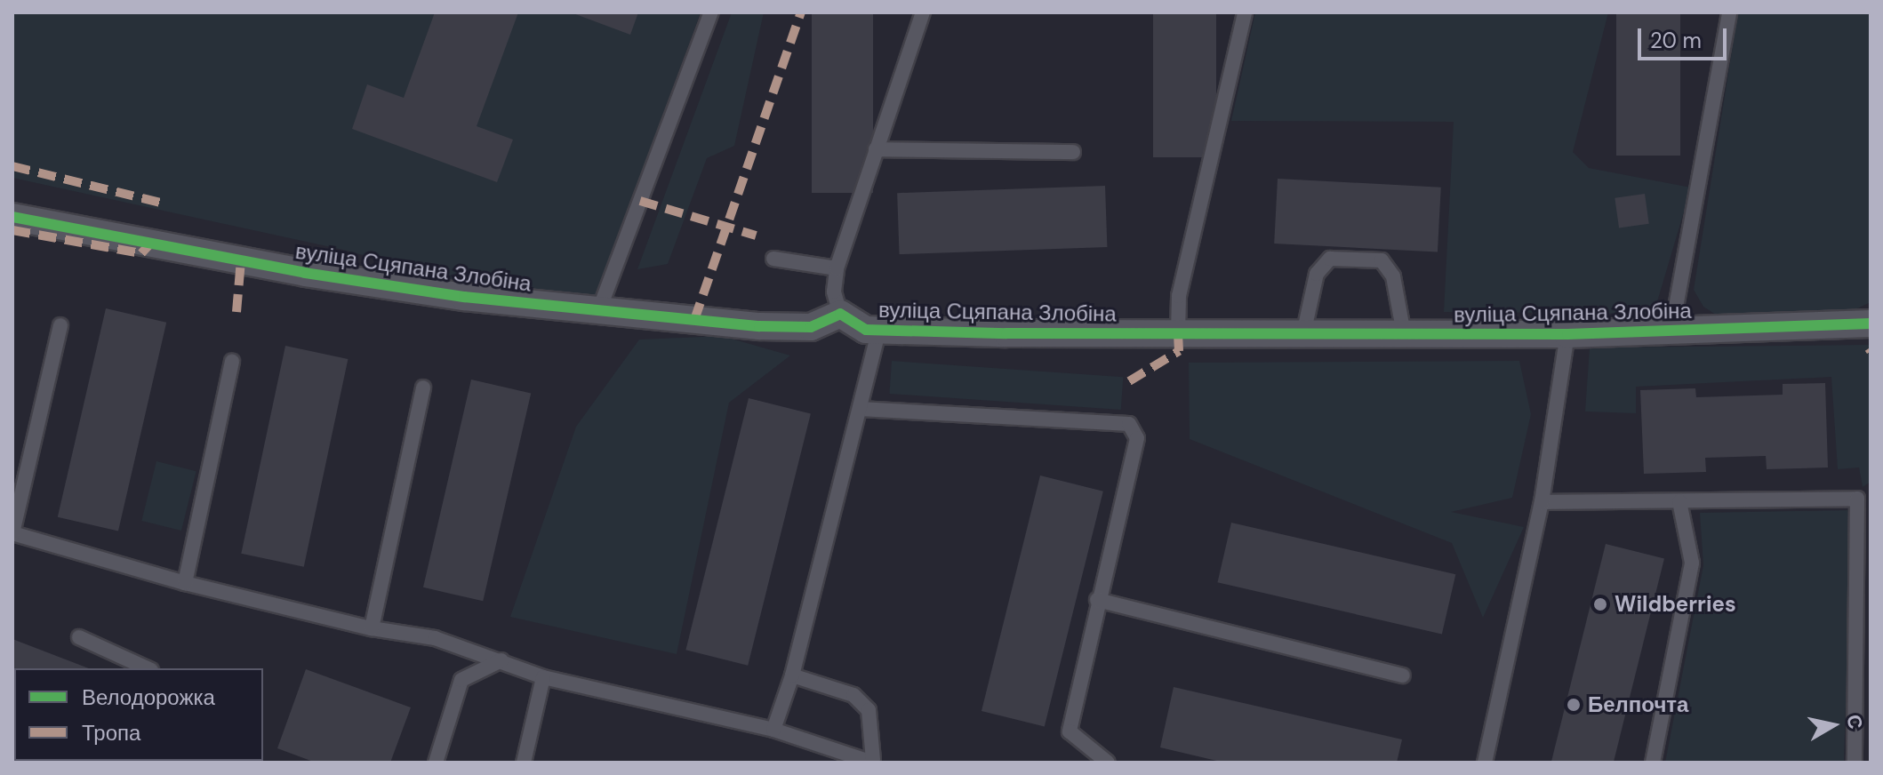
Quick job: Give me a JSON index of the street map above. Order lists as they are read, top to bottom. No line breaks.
{"streets":{"street":["вуліца Сцяпана Злобіна"]},"places":["Wildberries","Белпочта"],"legend":["Велодорожка","Тропа"],"scale_bar":"20 m","north":"right"}
